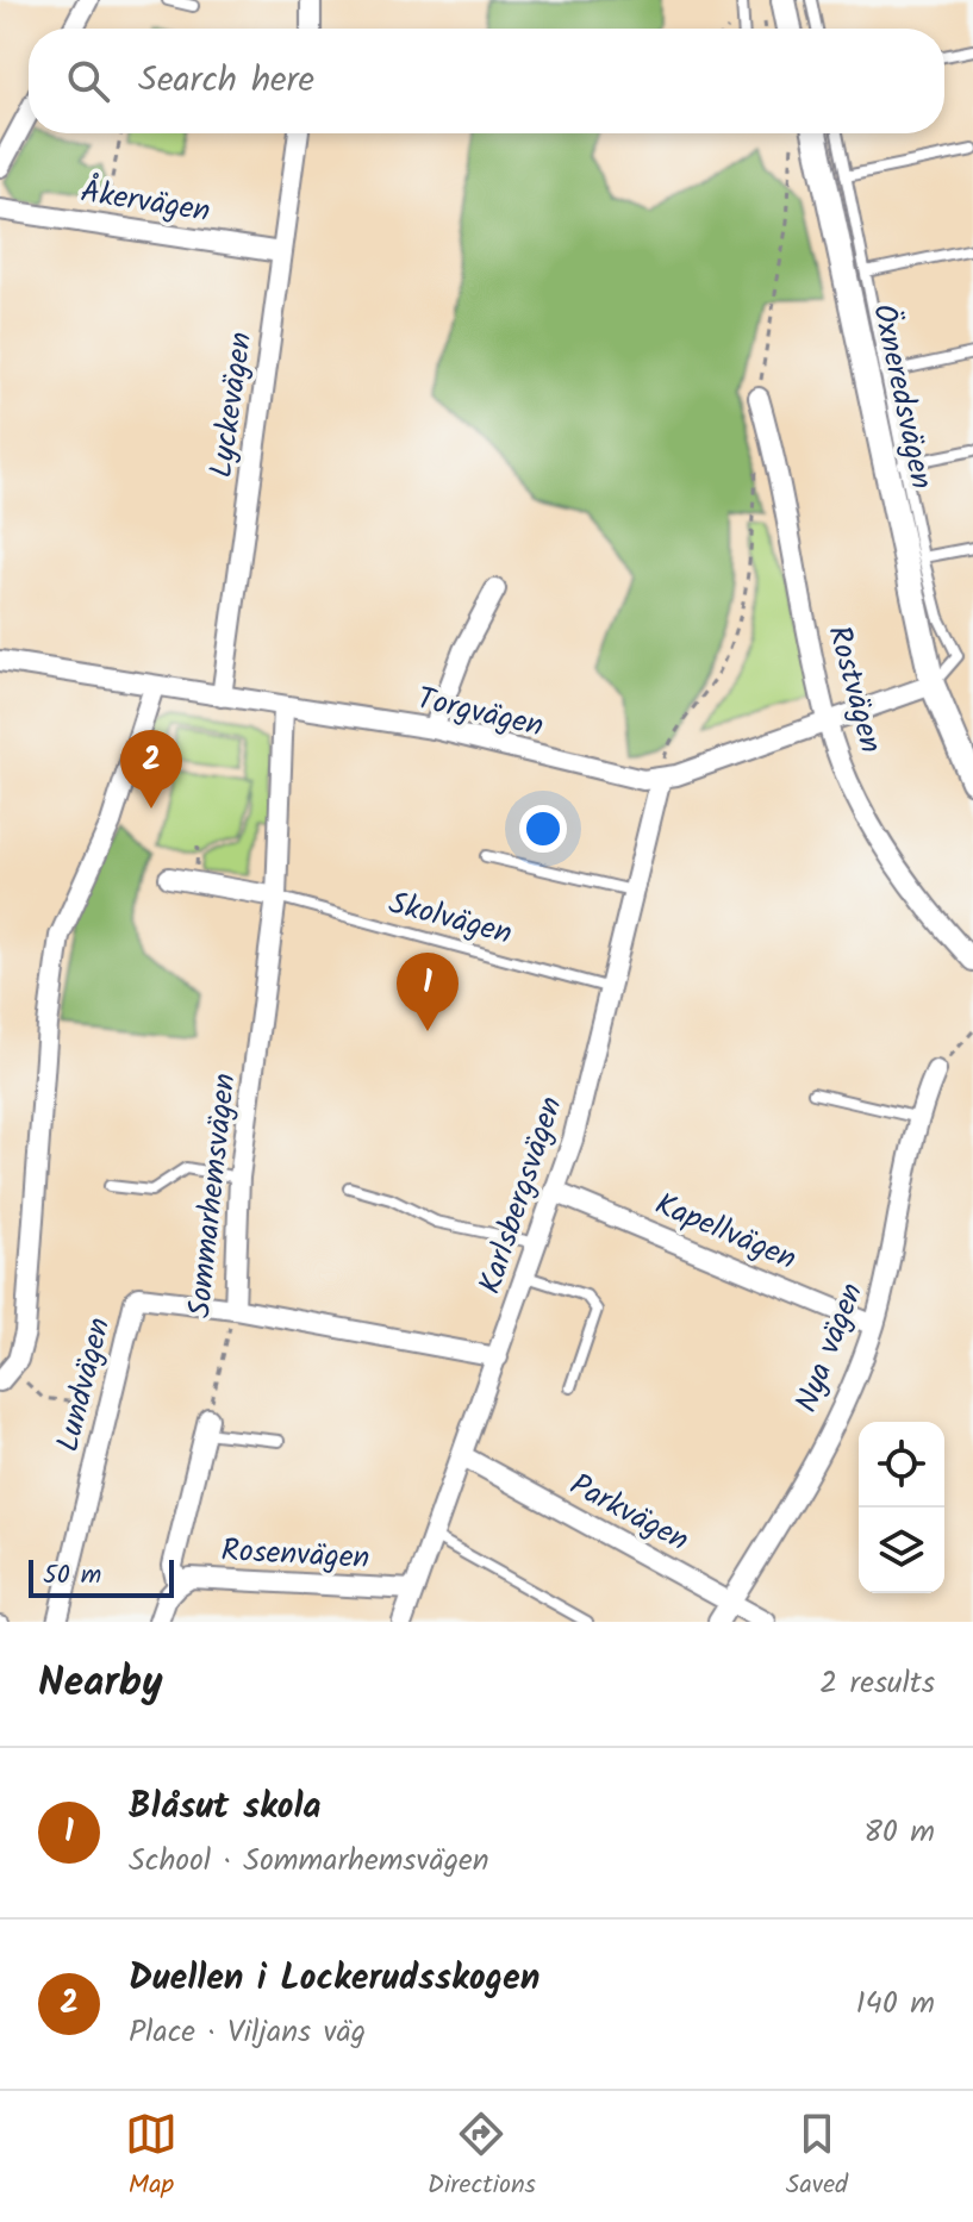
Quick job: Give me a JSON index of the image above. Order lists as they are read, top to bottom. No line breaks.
{"streets":{"street":["Åkervägen","Öxneredsvägen","Lyckevägen","Rostvägen","Torgvägen","Sommarhemsvägen","Karlsbergsvägen","Kapellvägen","Nya vägen","Lundvägen","Parkvägen","Rosenvägen"],"lane":["Skolvägen"]},"crossings":[["Åkervägen","Lyckevägen"],["Öxneredsvägen","Torgvägen"],["Lyckevägen","Torgvägen"],["Rostvägen","Torgvägen"],["Torgvägen","Sommarhemsvägen"],["Torgvägen","Karlsbergsvägen"],["Skolvägen","Sommarhemsvägen"],["Skolvägen","Karlsbergsvägen"],["Sommarhemsvägen","Lundvägen"],["Karlsbergsvägen","Kapellvägen"],["Karlsbergsvägen","Lundvägen"],["Karlsbergsvägen","Parkvägen"],["Karlsbergsvägen","Rosenvägen"],["Kapellvägen","Nya vägen"],["Nya vägen","Parkvägen"]],"scale_bar":"50 m","page":{"search":"Search here","pins":["2","1"],"scale":"50 m","heading":["Nearby","2 results"],"list":[{"mark":"1","name":"Blåsut skola","note":"School · Sommarhemsvägen","value":"80 m"},{"mark":"2","name":"Duellen i Lockerudsskogen","note":"Place · Viljans väg","value":"140 m"}],"nav":["Map","Directions","Saved"]}}
